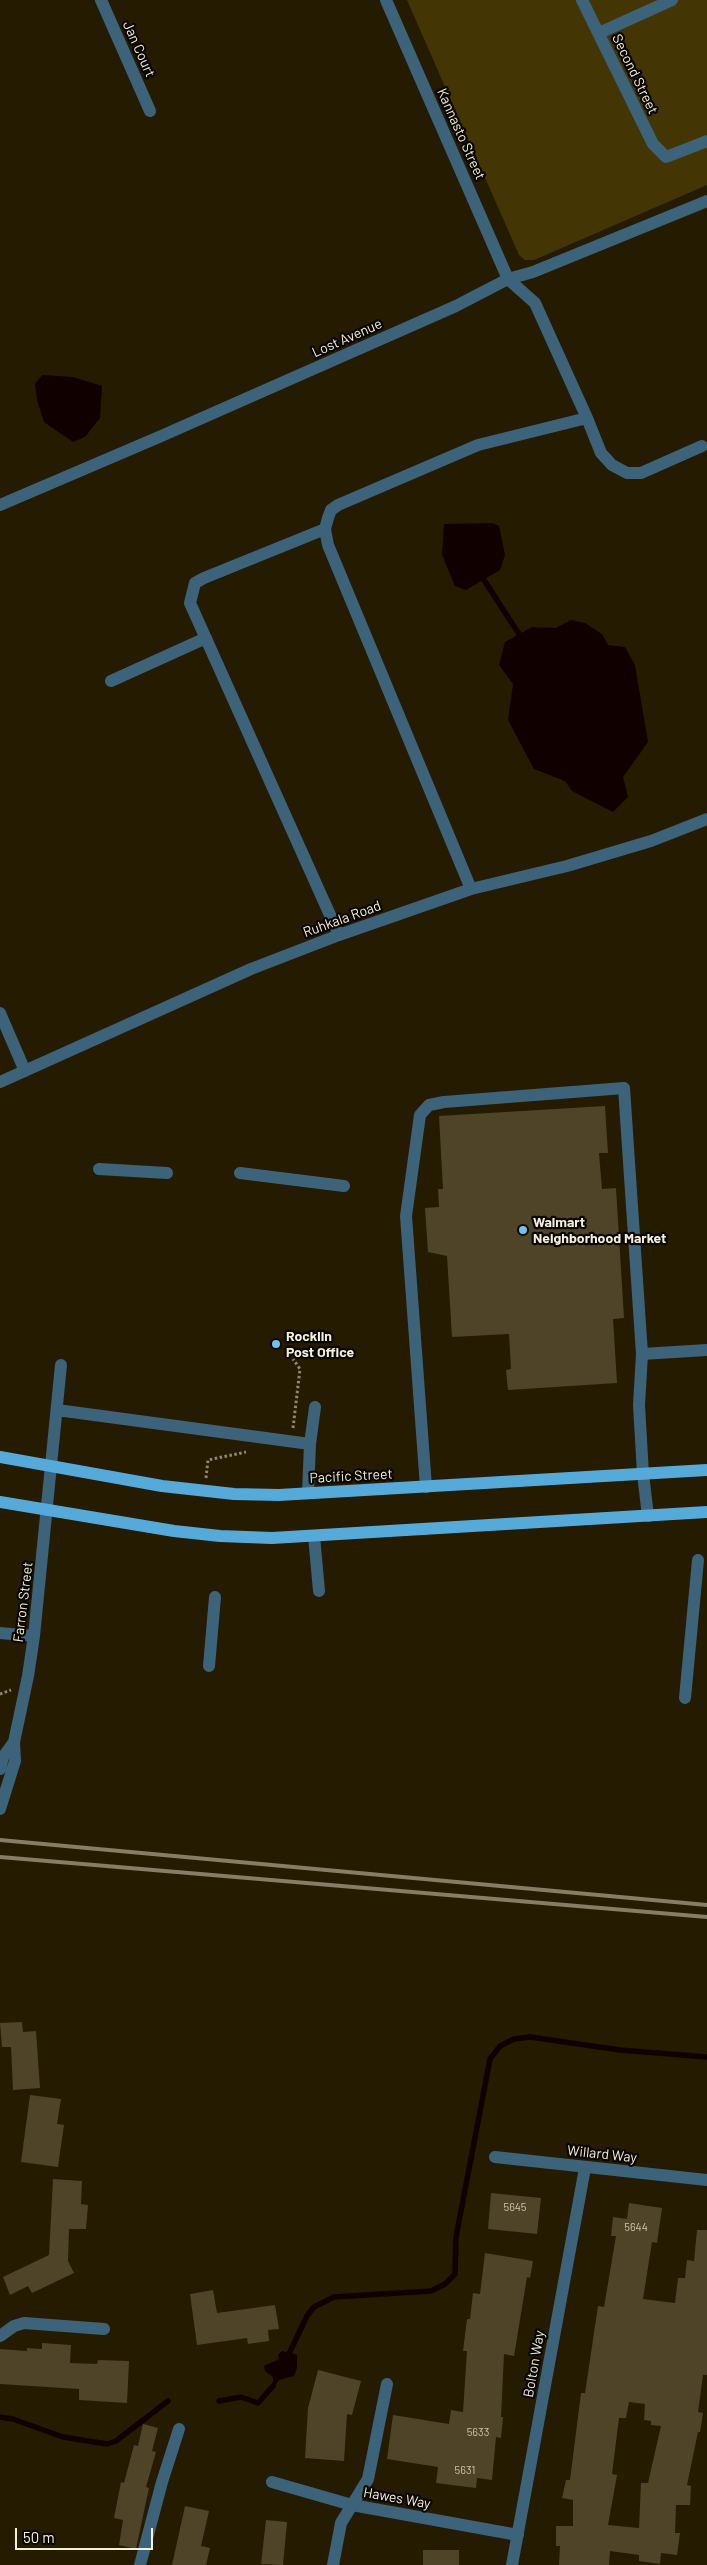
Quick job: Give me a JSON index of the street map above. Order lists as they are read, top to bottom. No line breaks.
{"streets":{"main road":["Pacific Street"],"street":["Jan Court","Second Street","Kannasto Street","Lost Avenue","Ruhkala Road","Farron Street","Willard Way","Bolton Way","Hawes Way"]},"crossings":[["Kannasto Street","Lost Avenue"],["Pacific Street","Farron Street"],["Willard Way","Bolton Way"],["Bolton Way","Hawes Way"]],"places":["Walmart Neighborhood Market","Rocklin Post Office"],"house_numbers":["5645","5644","5633","5631"],"scale_bar":"50 m"}
